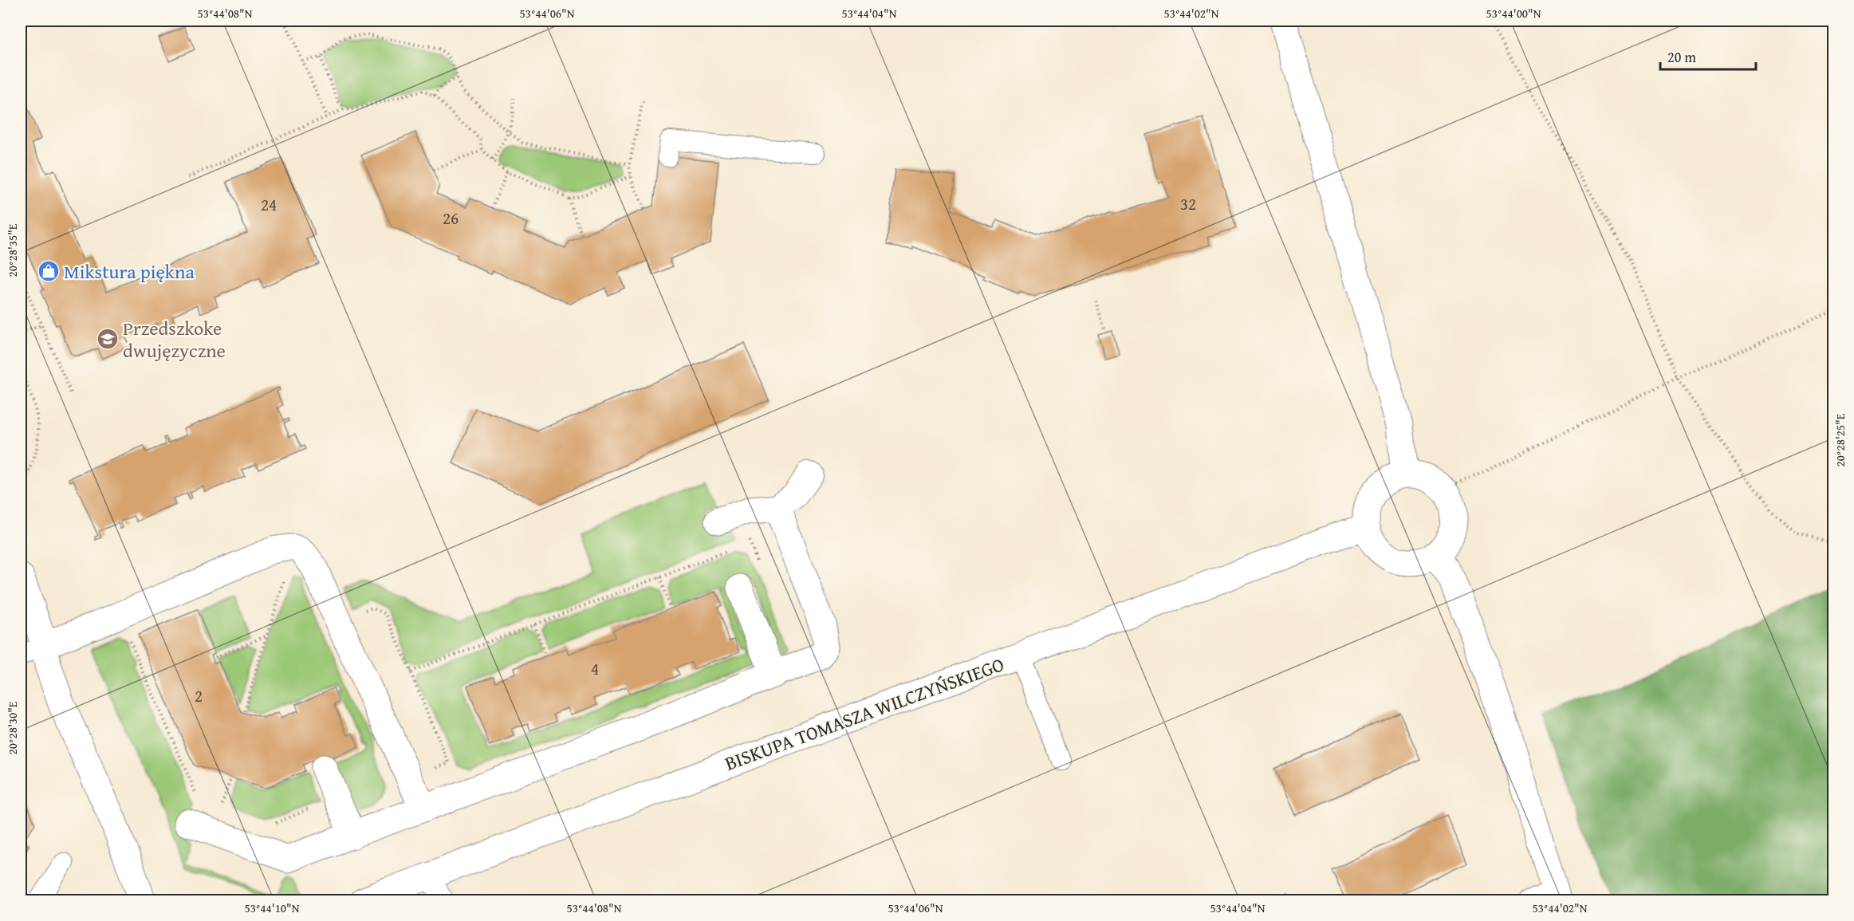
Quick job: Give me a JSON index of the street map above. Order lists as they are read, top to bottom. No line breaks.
{"streets":{"street":["BISKUPA TOMASZA WILCZYŃSKIEGO"]},"places":{"shop":["Mikstura piękna"],"school or university":["Przedszkoke dwujęzyczne"]},"house_numbers":["32","24","26","4","2"],"scale_bar":"20 m","coordinates":["53°44'08\"N","53°44'06\"N","53°44'04\"N","53°44'02\"N","53°44'00\"N","20°28'35\"E","20°28'25\"E","20°28'30\"E","53°44'10\"N"]}
